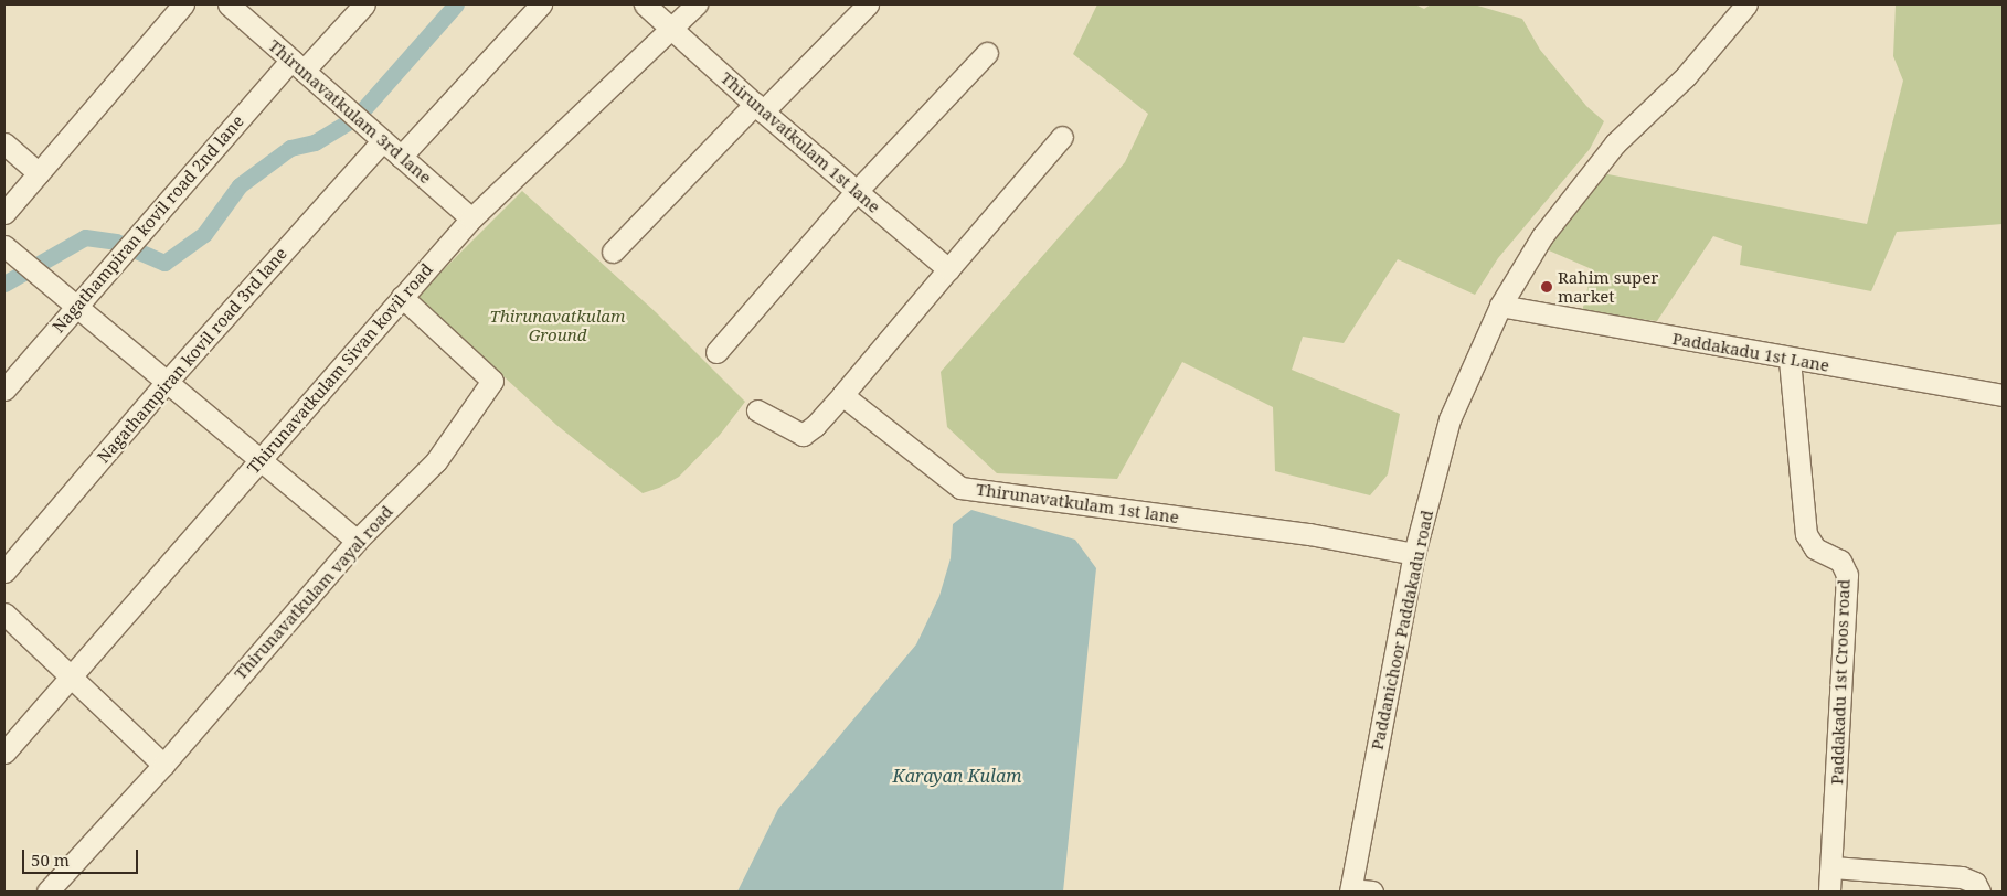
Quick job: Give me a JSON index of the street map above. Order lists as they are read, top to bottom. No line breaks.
{"streets":{"street":["Thirunavatkulam 3rd lane","Thirunavatkulam 1st lane","Nagathampiran kovil road 2nd lane","Paddakadu 1st Lane","Nagathampiran kovil road 3rd lane","Thirunavatkulam Sivan kovil road","Thirunavatkulam vayal road","Paddanichoor Paddakadu road","Paddakadu 1st Croos road"]},"crossings":[["Thirunavatkulam 3rd lane","Nagathampiran kovil road 2nd lane"],["Thirunavatkulam 3rd lane","Nagathampiran kovil road 3rd lane"],["Thirunavatkulam 3rd lane","Thirunavatkulam Sivan kovil road"],["Thirunavatkulam 1st lane","Thirunavatkulam Sivan kovil road"],["Thirunavatkulam 1st lane","Paddanichoor Paddakadu road"],["Paddakadu 1st Lane","Paddanichoor Paddakadu road"],["Paddakadu 1st Lane","Paddakadu 1st Croos road"],["Thirunavatkulam Sivan kovil road","Thirunavatkulam vayal road"]],"water":["Karayan Kulam"],"parks":["Thirunavatkulam Ground"],"places":["Rahim super market"],"scale_bar":"50 m"}
